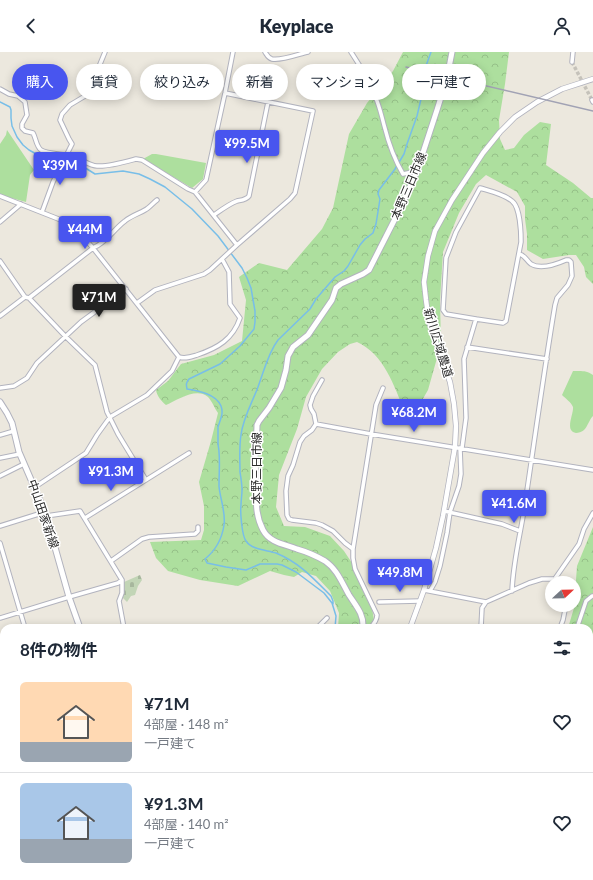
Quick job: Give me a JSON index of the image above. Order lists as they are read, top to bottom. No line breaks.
{"streets":{"main road":["本野三日市線","中山田家新線"],"street":["新川広域農道"]},"north":"right","page":{"header":"Keyplace","chip":["購入","賃貸","絞り込み","新着","マンション","一戸建て"],"price":["¥99.5M","¥39M","¥44M","¥71M","¥68.2M","¥91.3M","¥41.6M","¥49.8M"],"heading":"8件の物件","list":[{"name":"¥71M","note":"4部屋 · 148 m² · 一戸建て"},{"name":"¥91.3M","note":"4部屋 · 140 m² · 一戸建て"}]}}
